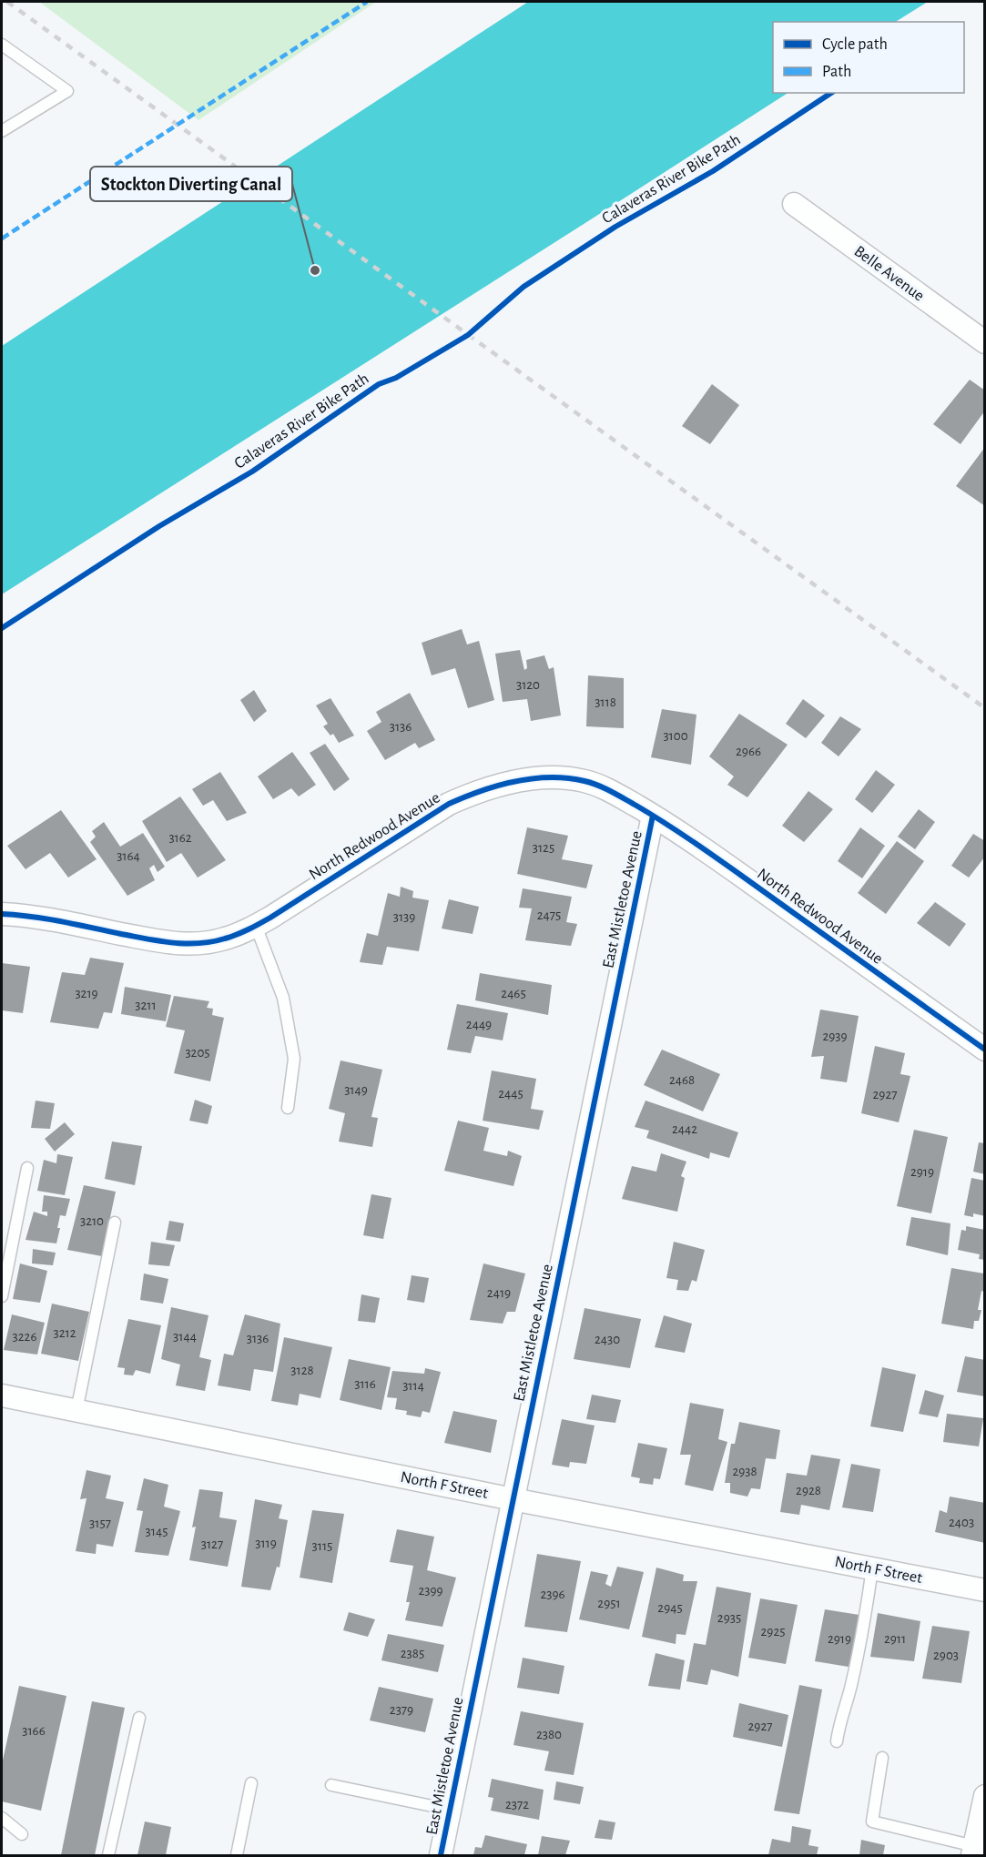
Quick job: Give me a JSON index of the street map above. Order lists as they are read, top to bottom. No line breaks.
{"streets":{"street":["Belle Avenue","North Redwood Avenue","East Mistletoe Avenue","North F Street"],"cycle path":["Calaveras River Bike Path"]},"crossings":[["North Redwood Avenue","East Mistletoe Avenue"],["East Mistletoe Avenue","North F Street"]],"places":["Stockton Diverting Canal"],"house_numbers":["3120","3118","3136","3100","2966","3162","3125","3164","2475","3139","3219","2465","3211","2449","2939","3205","2468","3149","2445","2927","2442","2919","3210","2419","3212","3226","3144","3136","2430","3128","3116","3114","2938","2928","2403","3157","3145","3119","3127","3115","2399","2396","2951","2945","2935","2925","2919","2911","2385","2903","2379","2927","3166","2380","2372"],"legend":["Cycle path","Path"]}
